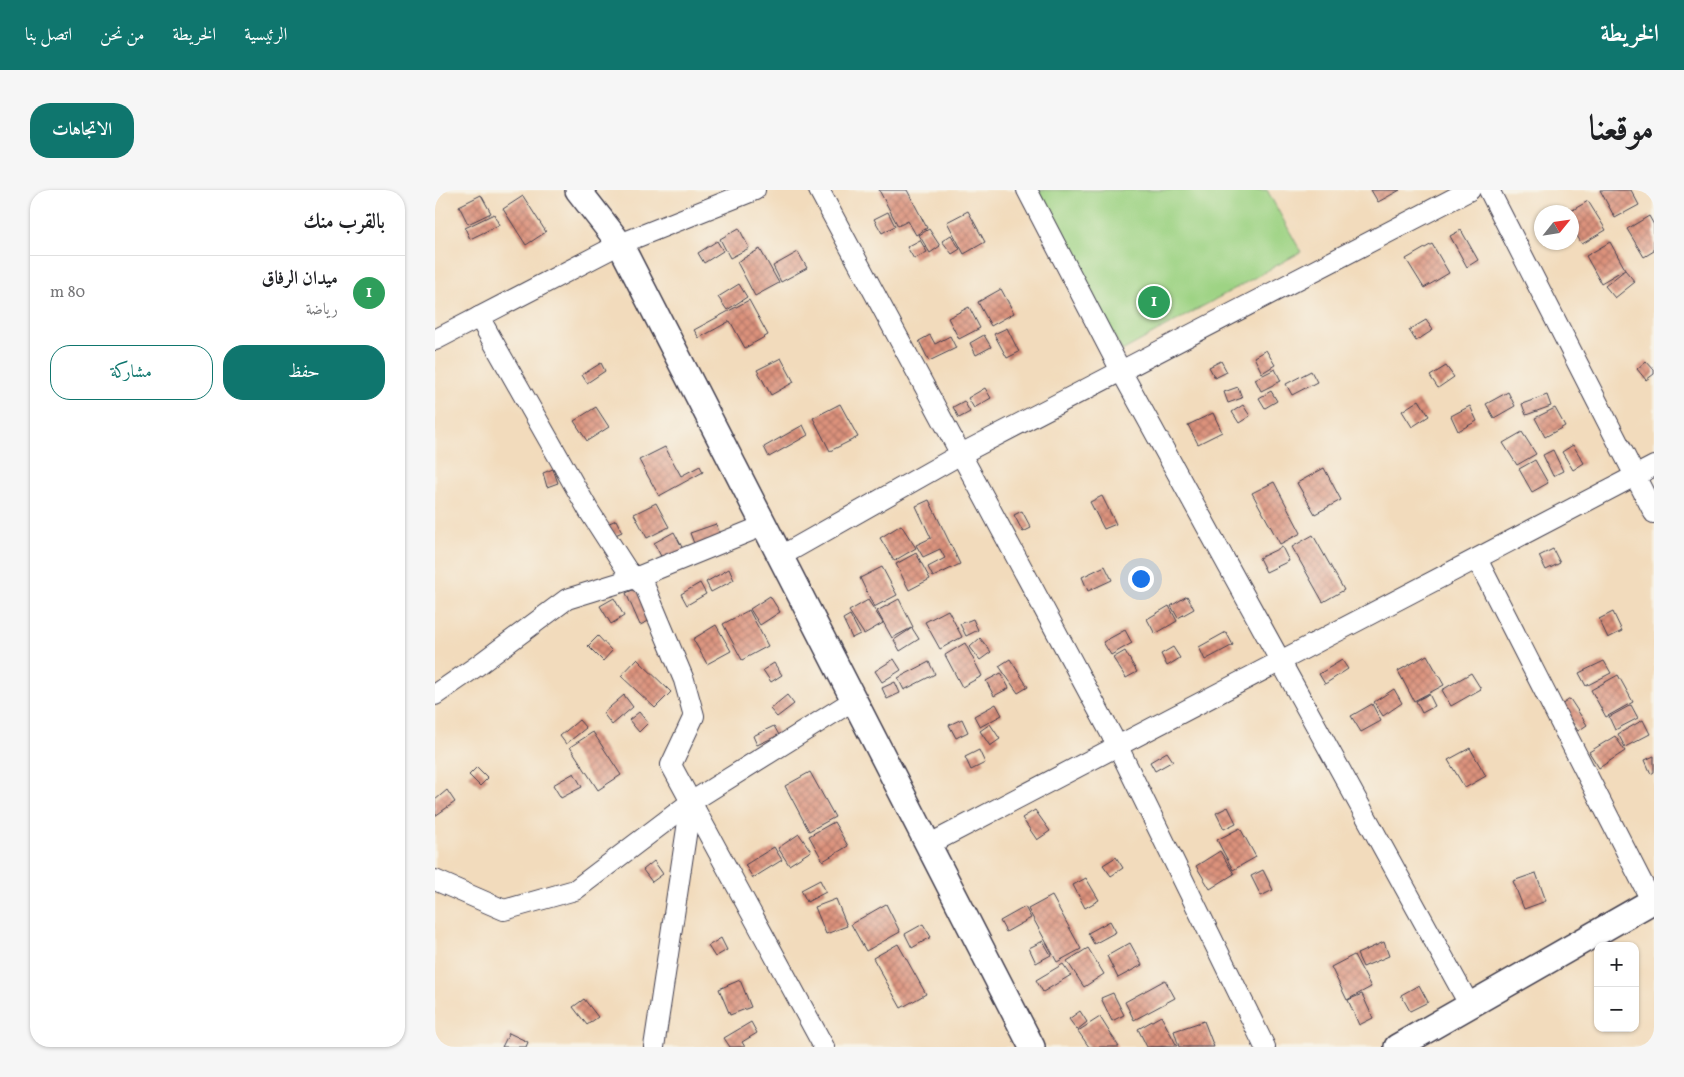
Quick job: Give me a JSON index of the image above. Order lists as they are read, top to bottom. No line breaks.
{"north":"top right","page":{"header":"الخريطة","nav":["الرئيسية","الخريطة","من نحن","اتصل بنا"],"title":"موقعنا","buttons":["الاتجاهات",["حفظ","مشاركة"]],"heading":"بالقرب منك","list":[{"mark":"1","name":"ميدان الرفاق","note":"رياضة","value":"80 m"}],"pins":"1","map_buttons":["+","−"]}}
